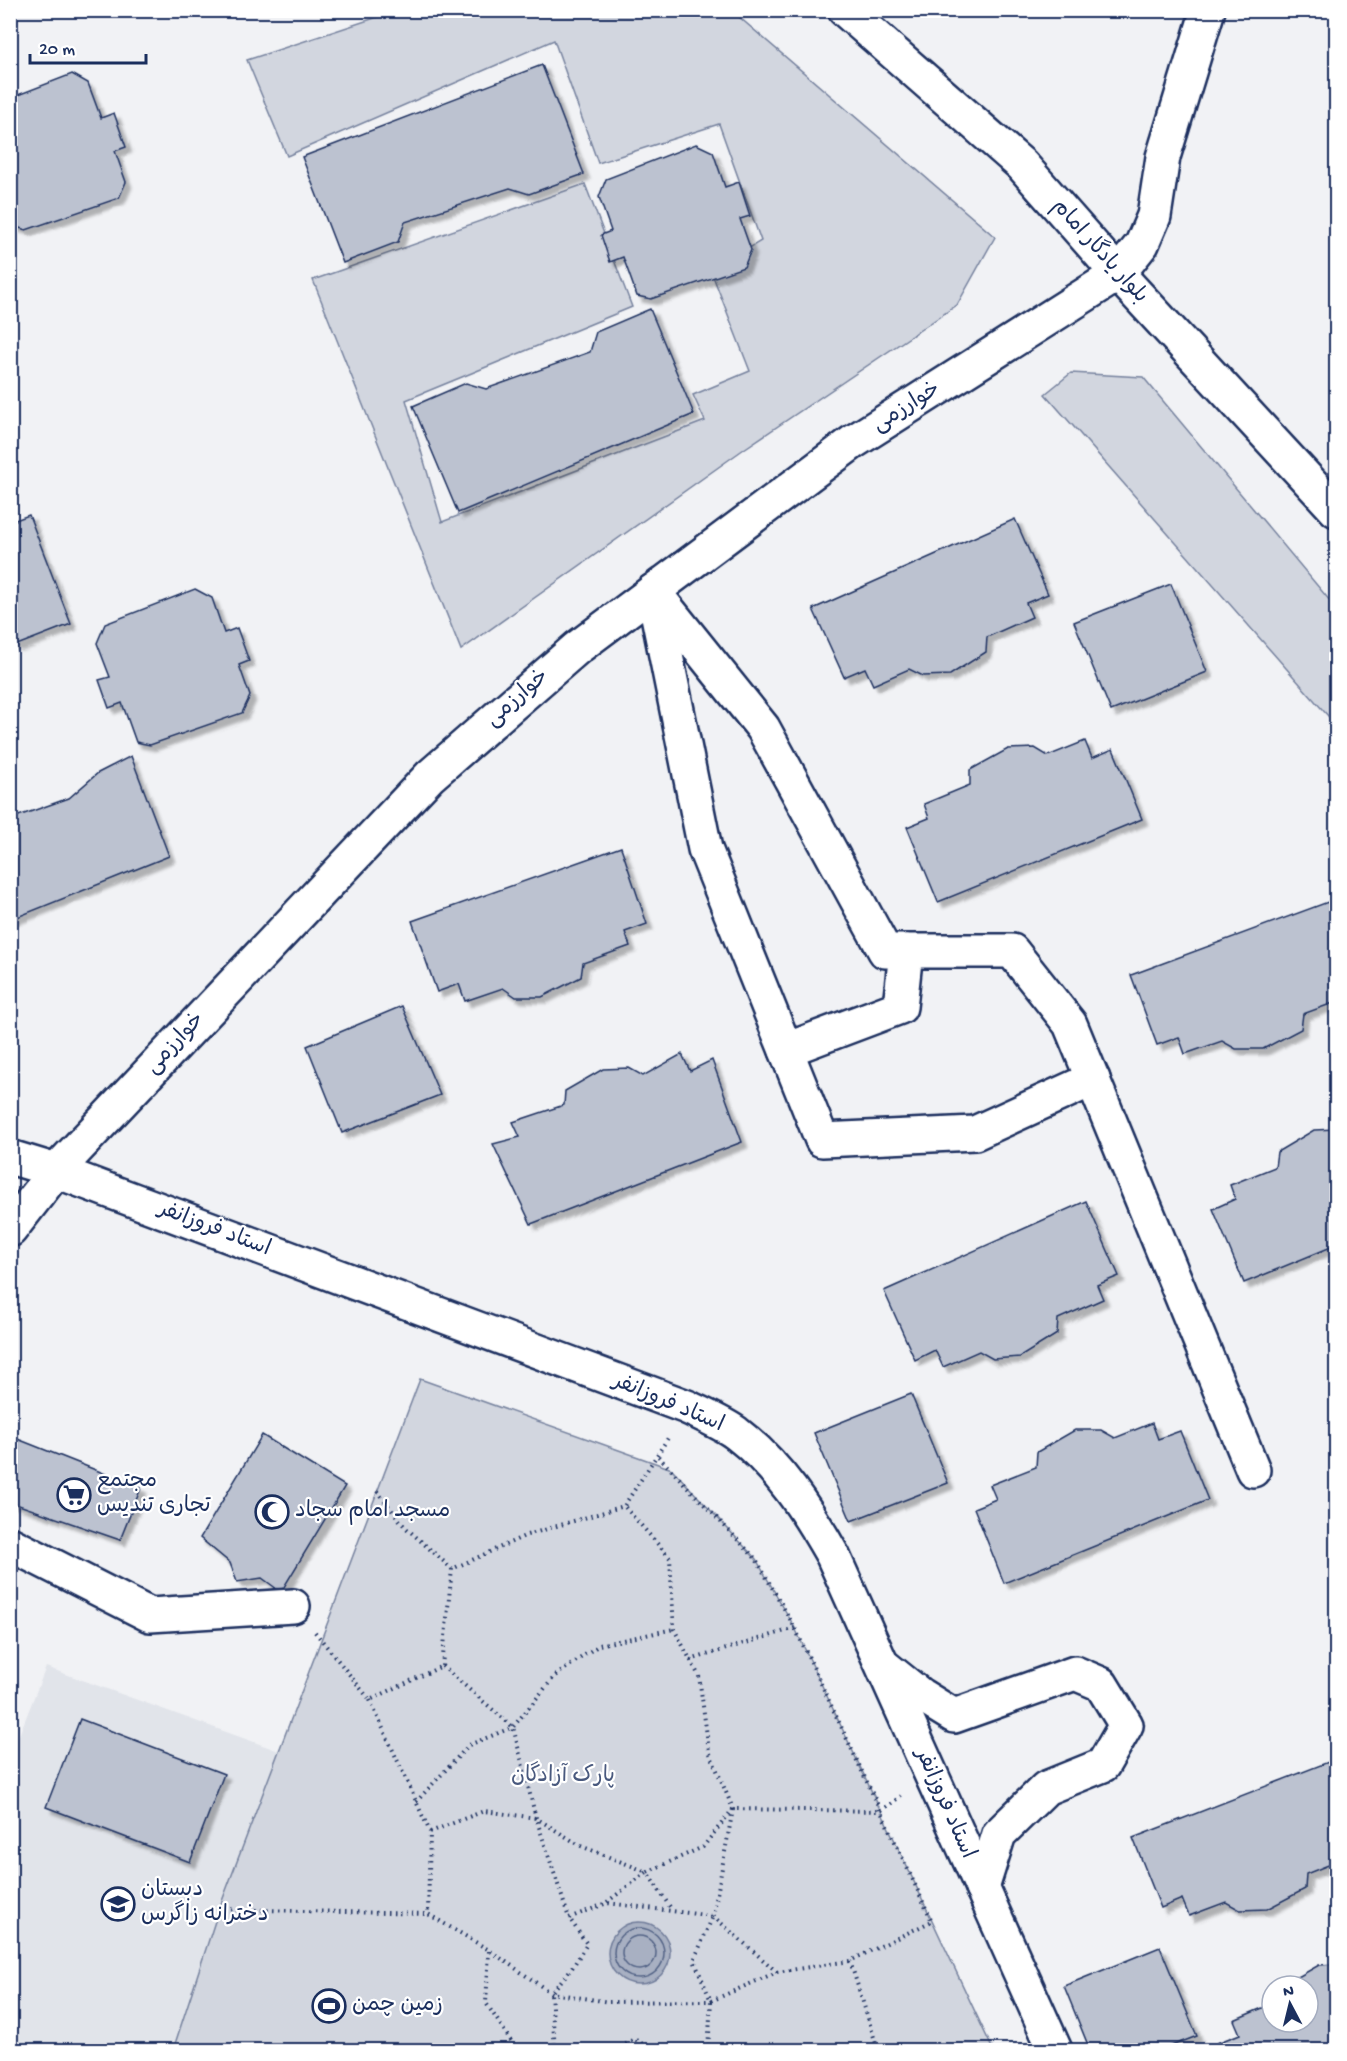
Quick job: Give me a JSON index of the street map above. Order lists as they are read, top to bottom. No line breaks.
{"streets":{"street":["بلوار یادگار امام","خوارزمی","استاد فروزانفر"]},"crossings":[["بلوار یادگار امام","خوارزمی"],["خوارزمی","استاد فروزانفر"]],"parks":["پارک آزادگان"],"places":{"supermarket":["مجتمع تجاری تندیس"],"mosque":["مسجد امام سجاد"],"school or university":["دبستان دخترانه زاگرس"],"sports":["زمین چمن"]},"scale_bar":"20 m","north":"top"}
